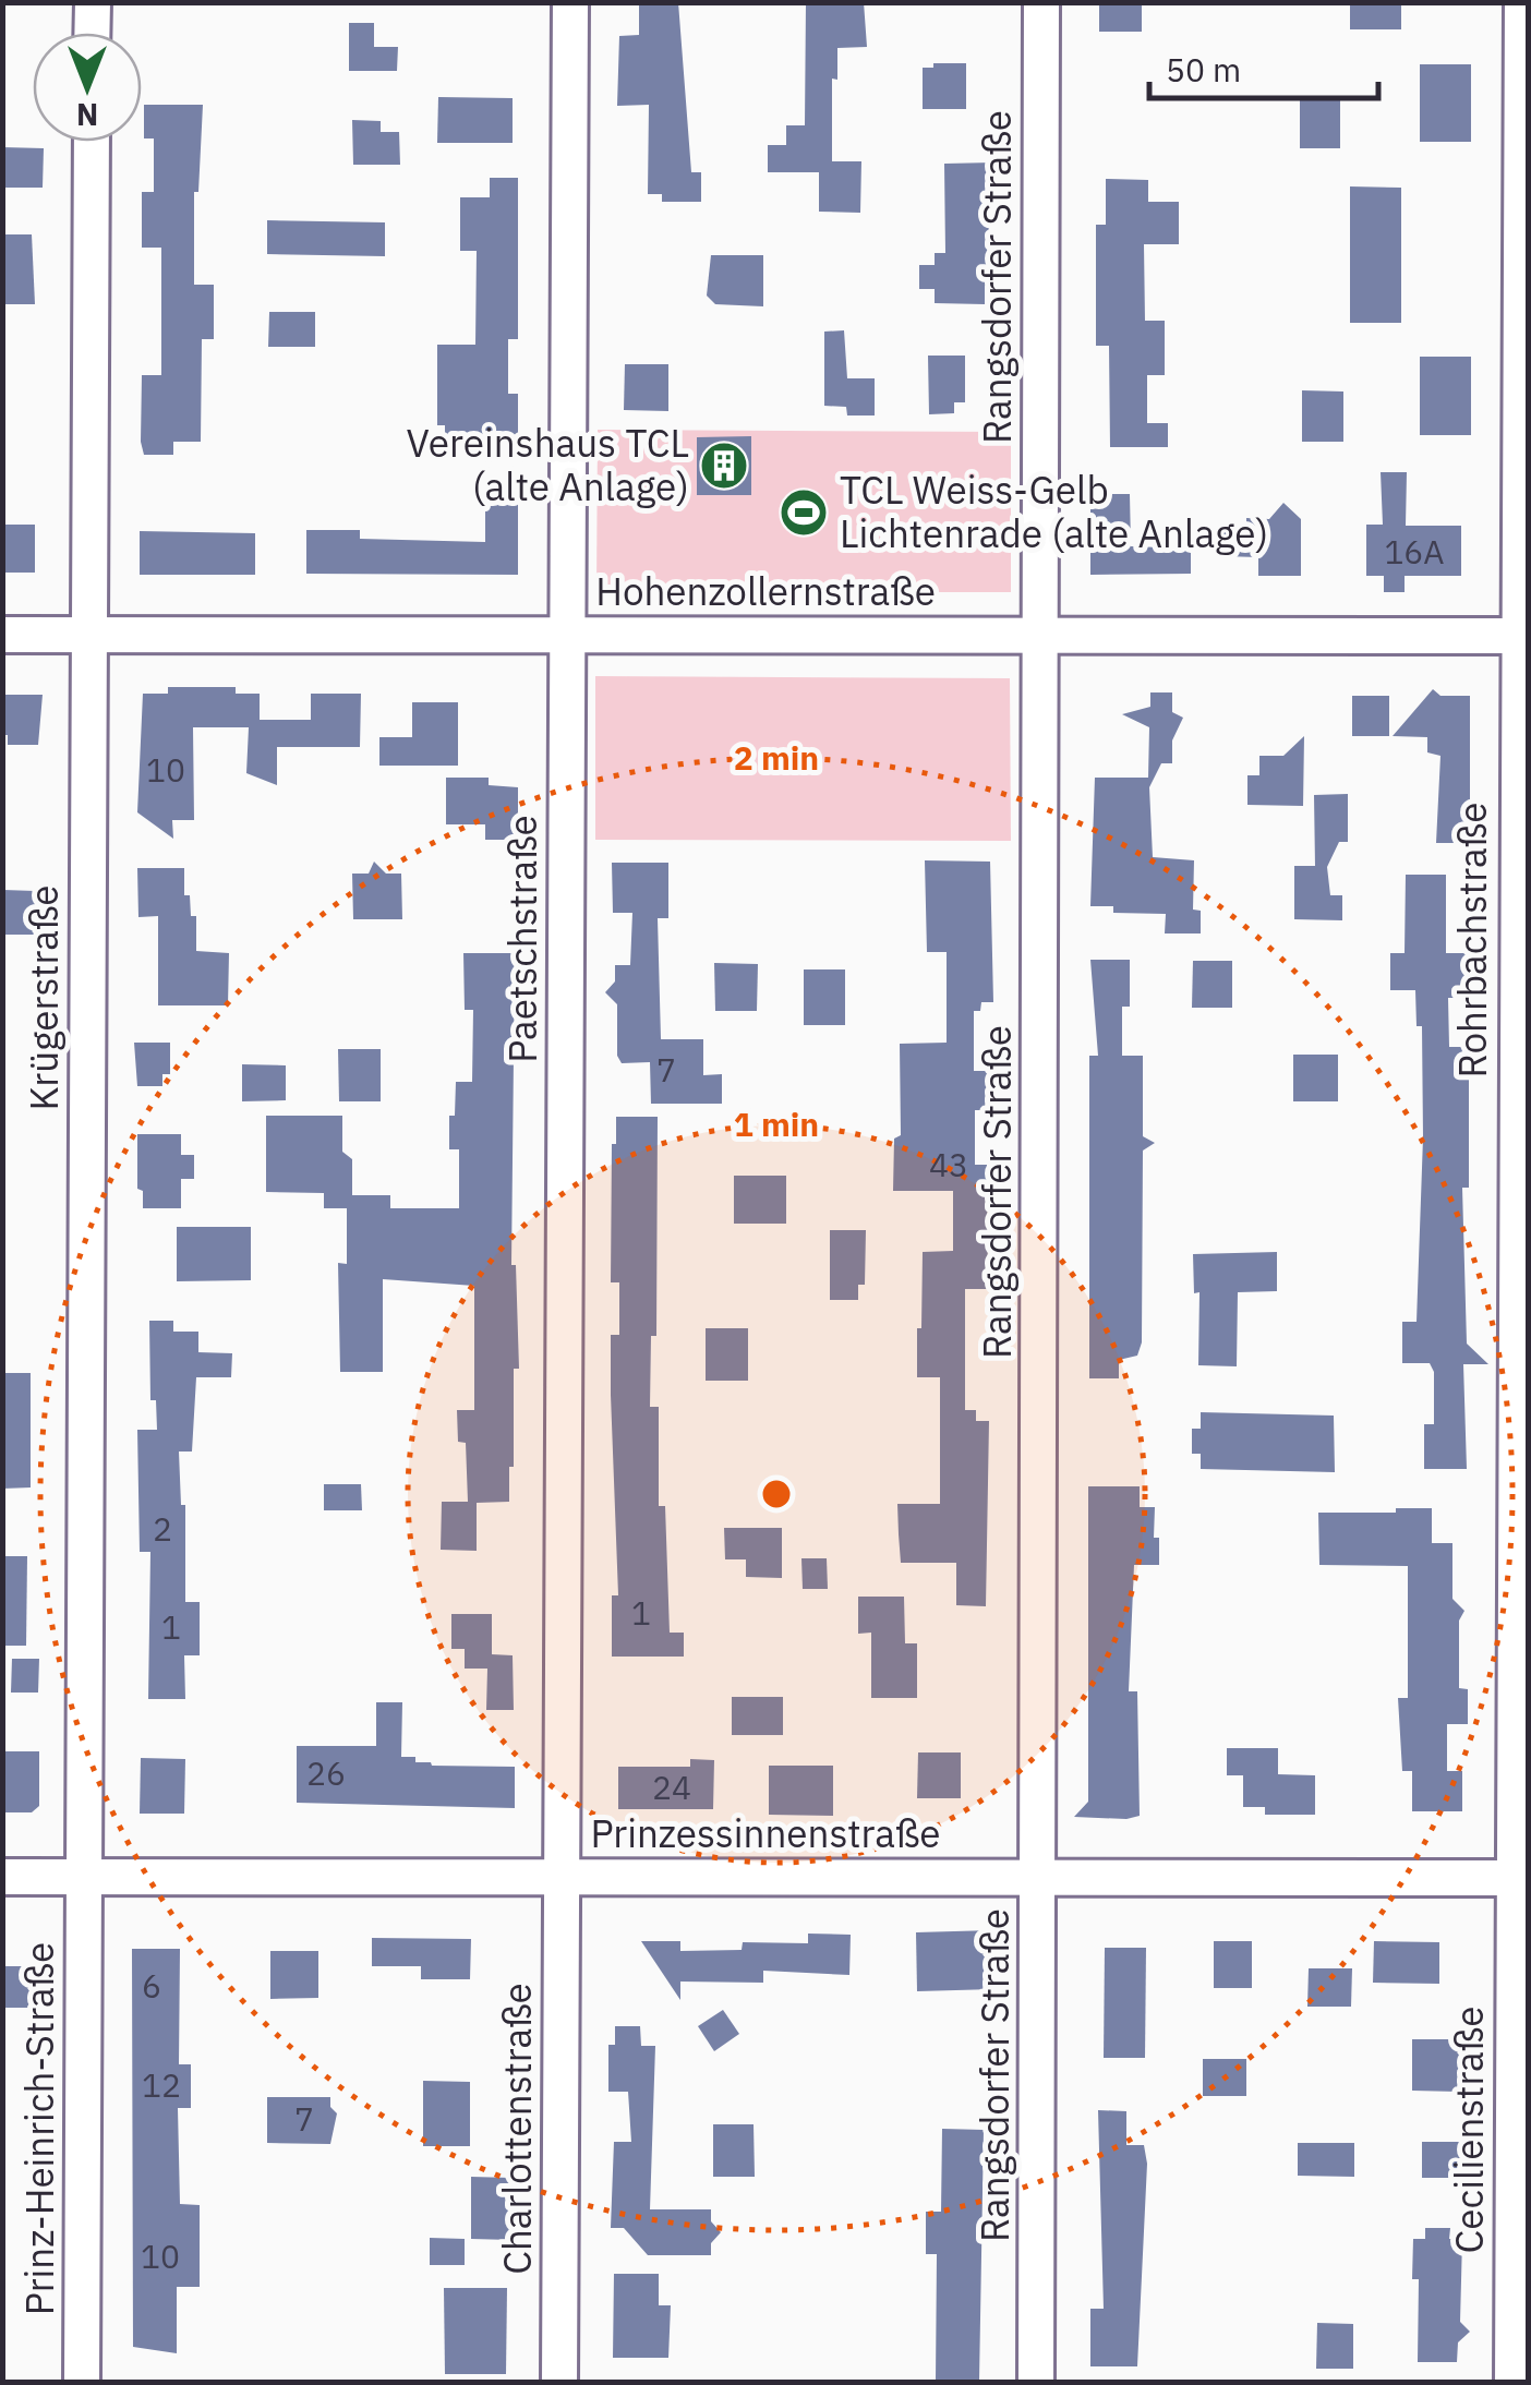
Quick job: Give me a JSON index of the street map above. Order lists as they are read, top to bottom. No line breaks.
{"streets":{"street":["Rangsdorfer Straße","Hohenzollernstraße","Paetschstraße","Rohrbachstraße","Krügerstraße","Prinzessinnenstraße","Prinz-Heinrich-Straße","Charlottenstraße","Cecilienstraße"]},"crossings":[["Rangsdorfer Straße","Hohenzollernstraße"],["Rangsdorfer Straße","Prinzessinnenstraße"],["Hohenzollernstraße","Paetschstraße"],["Hohenzollernstraße","Rohrbachstraße"],["Hohenzollernstraße","Krügerstraße"],["Paetschstraße","Prinzessinnenstraße"],["Paetschstraße","Charlottenstraße"],["Rohrbachstraße","Prinzessinnenstraße"],["Rohrbachstraße","Cecilienstraße"],["Krügerstraße","Prinzessinnenstraße"],["Krügerstraße","Prinz-Heinrich-Straße"],["Prinzessinnenstraße","Prinz-Heinrich-Straße"],["Prinzessinnenstraße","Charlottenstraße"],["Prinzessinnenstraße","Cecilienstraße"]],"places":{"building":["Vereinshaus TCL (alte Anlage)"],"sports":["TCL Weiss-Gelb Lichtenrade (alte Anlage)"]},"house_numbers":["16A","10","7","43","2","1","1","26","24","6","12","7","10"],"scale_bar":"50 m","north":"bottom","rings":["2 min","1 min"]}
